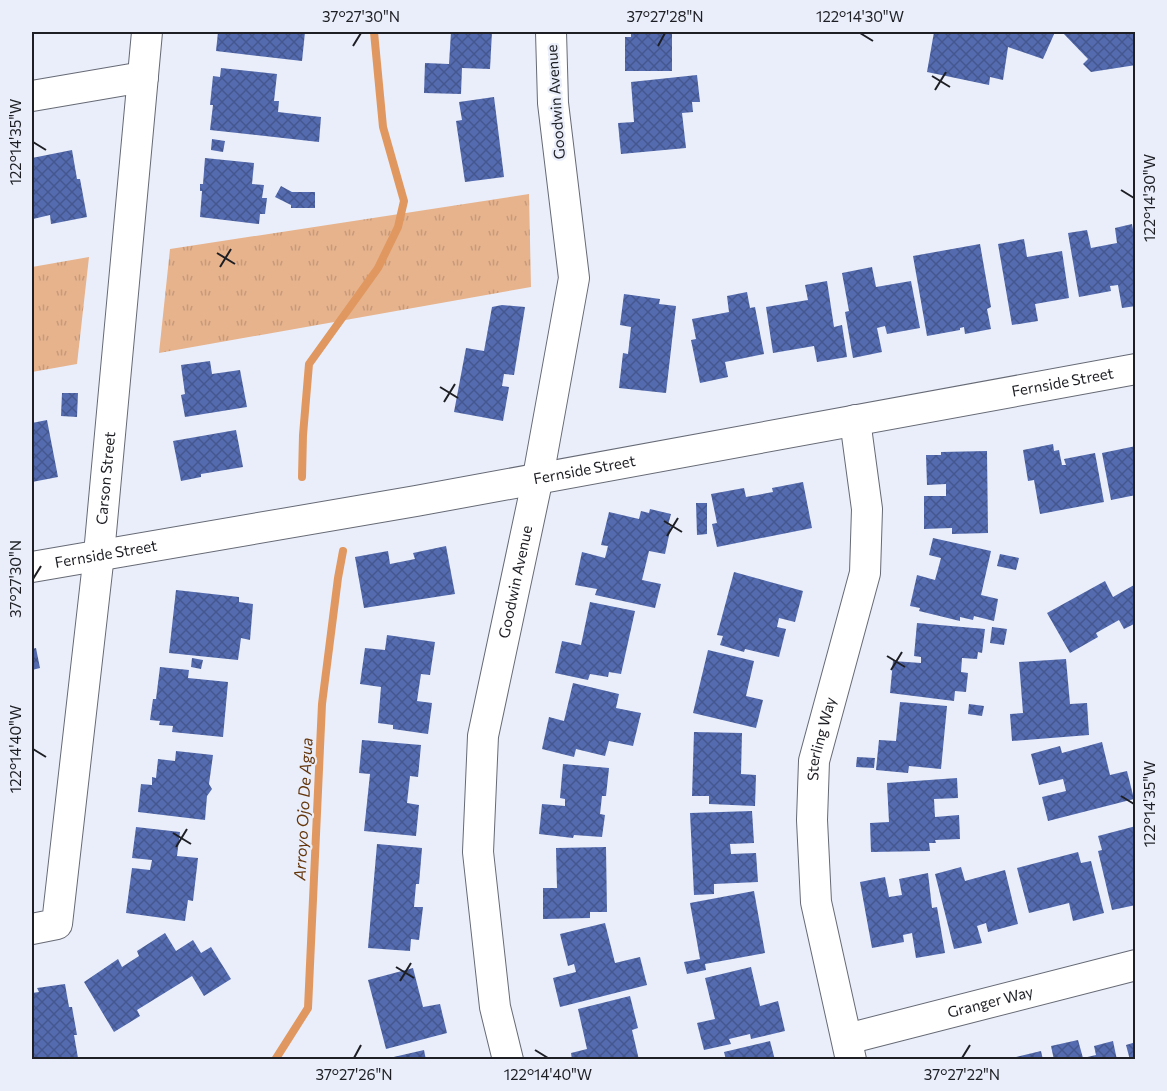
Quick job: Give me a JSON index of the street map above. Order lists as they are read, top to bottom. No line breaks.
{"streets":{"street":["Goodwin Avenue","Fernside Street","Carson Street","Sterling Way","Granger Way"]},"crossings":[["Goodwin Avenue","Fernside Street"],["Fernside Street","Carson Street"],["Fernside Street","Sterling Way"],["Sterling Way","Granger Way"]],"water":["Arroyo Ojo De Agua"],"coordinates":["37°27'30\"N","37°27'28\"N","122°14'30\"W","122°14'35\"W","122°14'40\"W","37°27'26\"N","37°27'22\"N"]}
